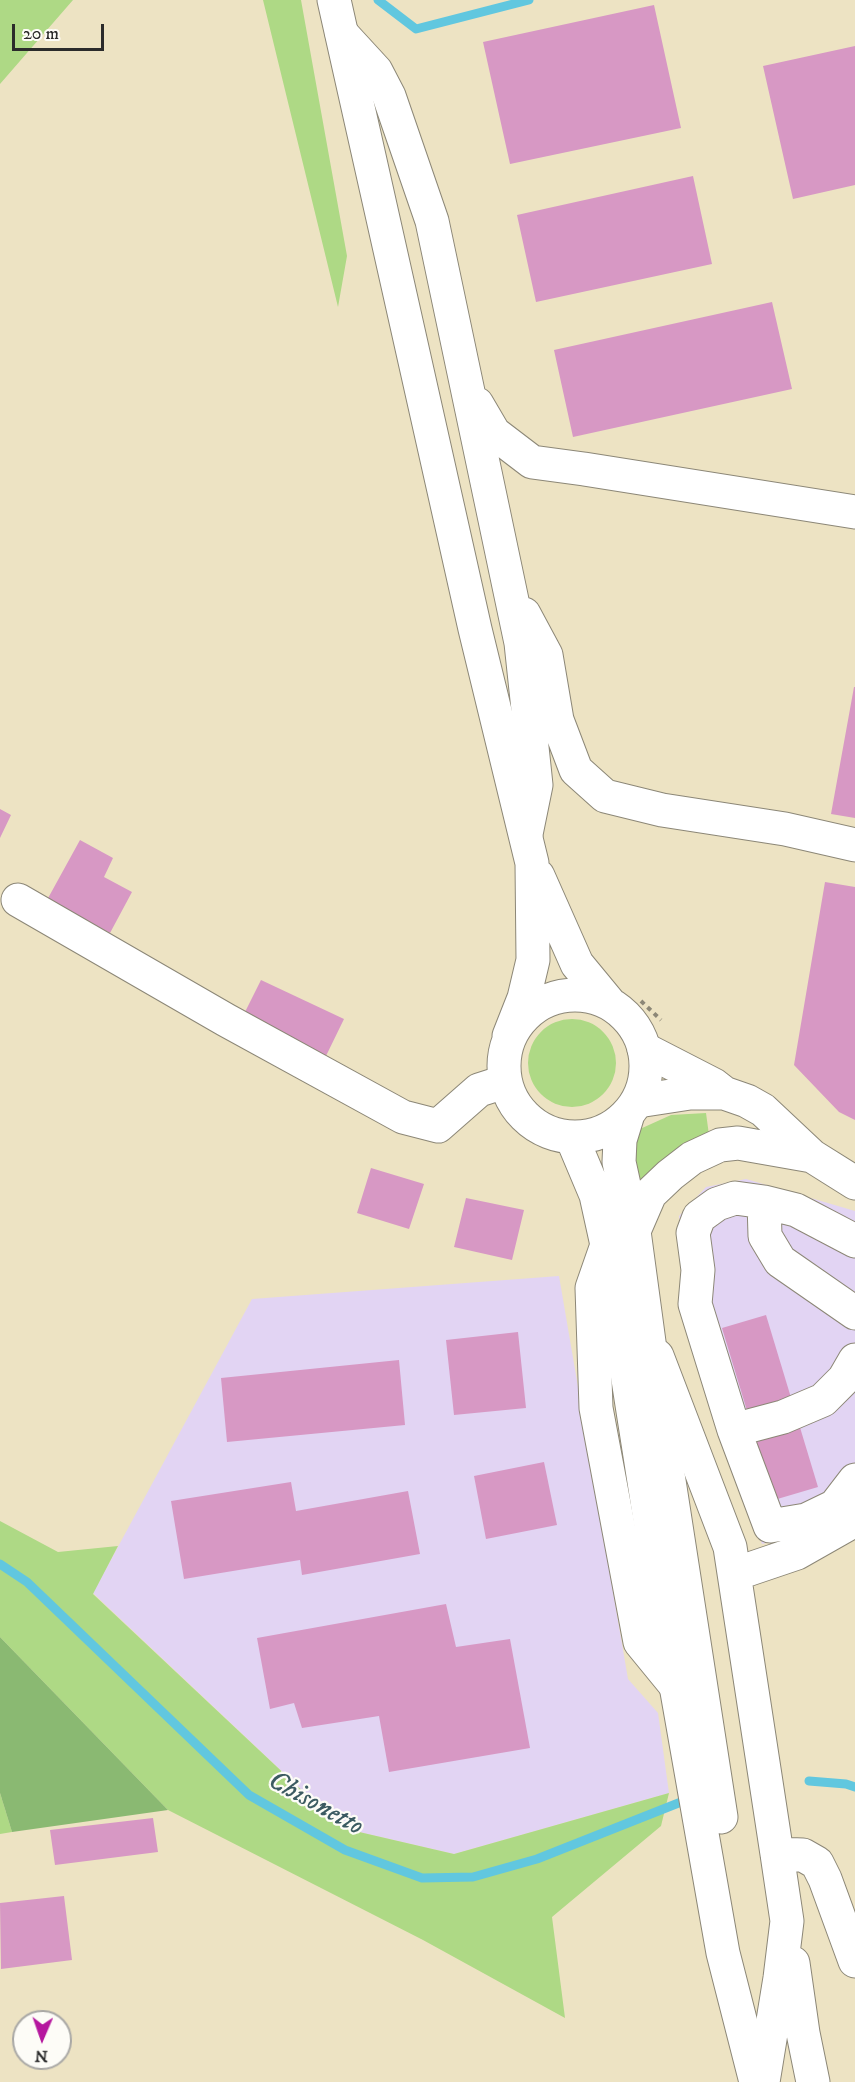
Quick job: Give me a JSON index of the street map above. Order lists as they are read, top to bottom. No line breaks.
{"water":["Chisonetto"],"scale_bar":"20 m","north":"bottom"}
